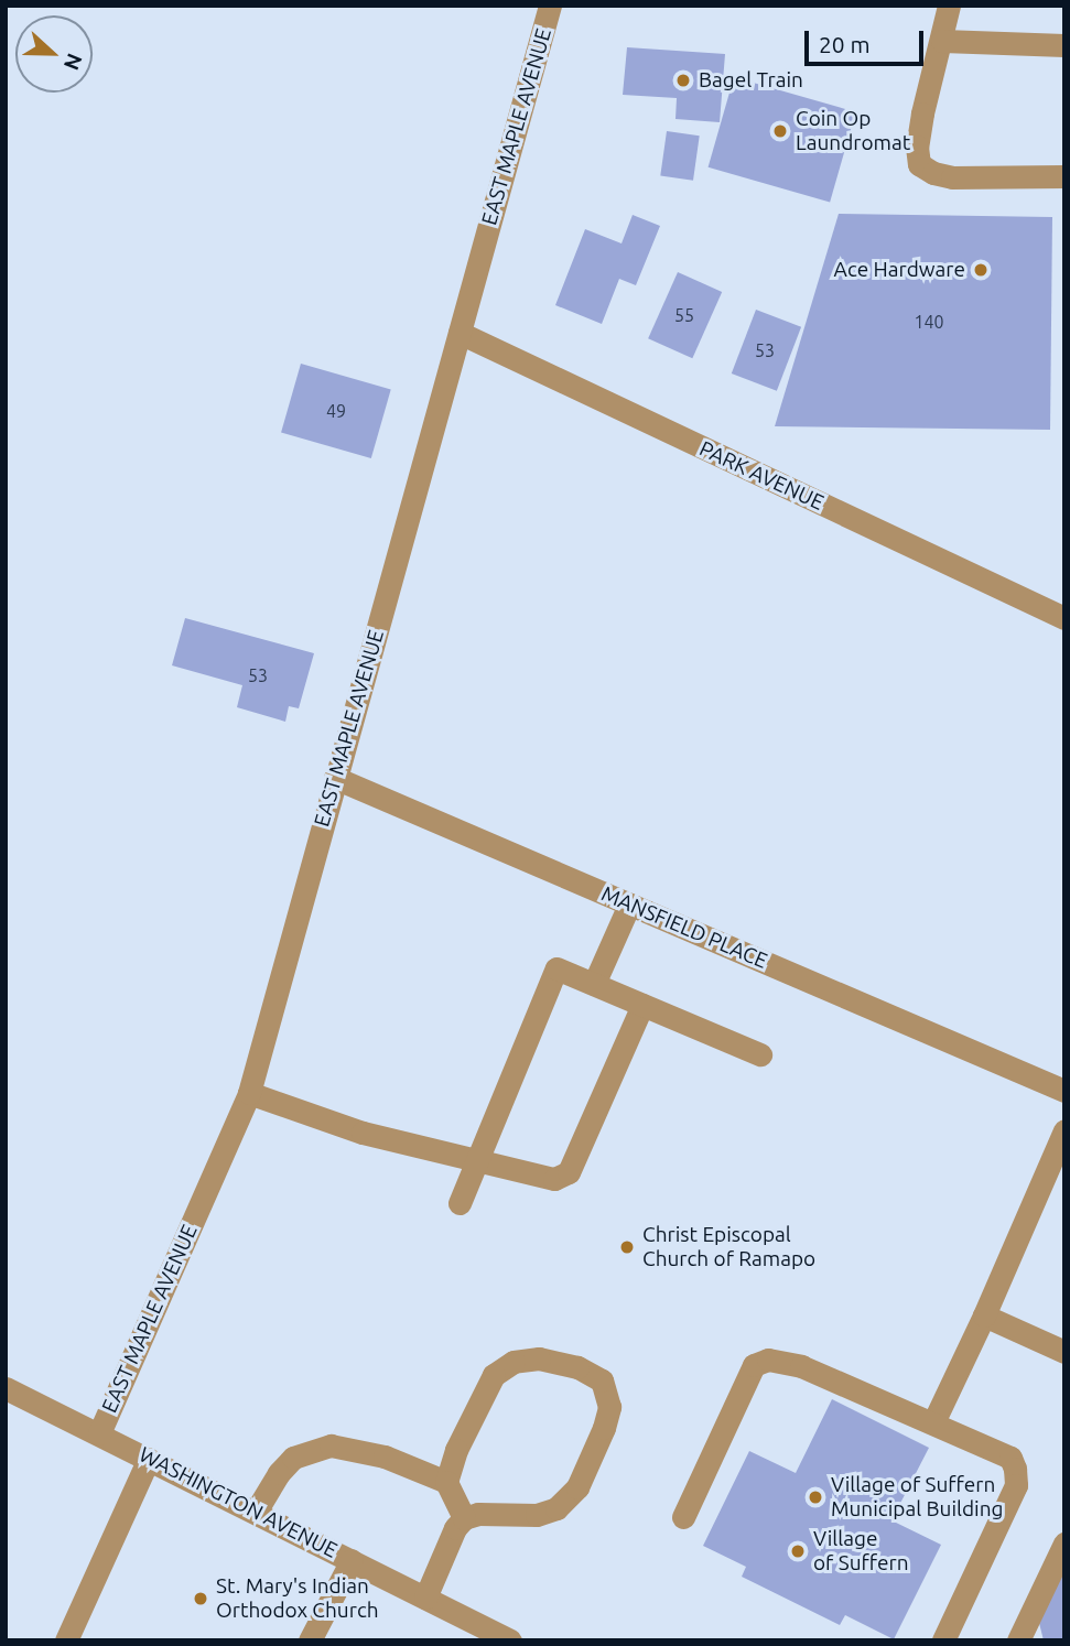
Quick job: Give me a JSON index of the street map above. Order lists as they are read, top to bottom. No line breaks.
{"streets":{"street":["EAST MAPLE AVENUE","PARK AVENUE","MANSFIELD PLACE","WASHINGTON AVENUE"]},"crossings":[["EAST MAPLE AVENUE","PARK AVENUE"],["EAST MAPLE AVENUE","MANSFIELD PLACE"],["EAST MAPLE AVENUE","WASHINGTON AVENUE"]],"places":["Bagel Train","Coin Op Laundromat","Ace Hardware","Christ Episcopal Church of Ramapo","Village of Suffern Municipal Building","Village of Suffern","St. Mary's Indian Orthodox Church"],"house_numbers":["55","140","53","49","53"],"scale_bar":"20 m","north":"right"}
